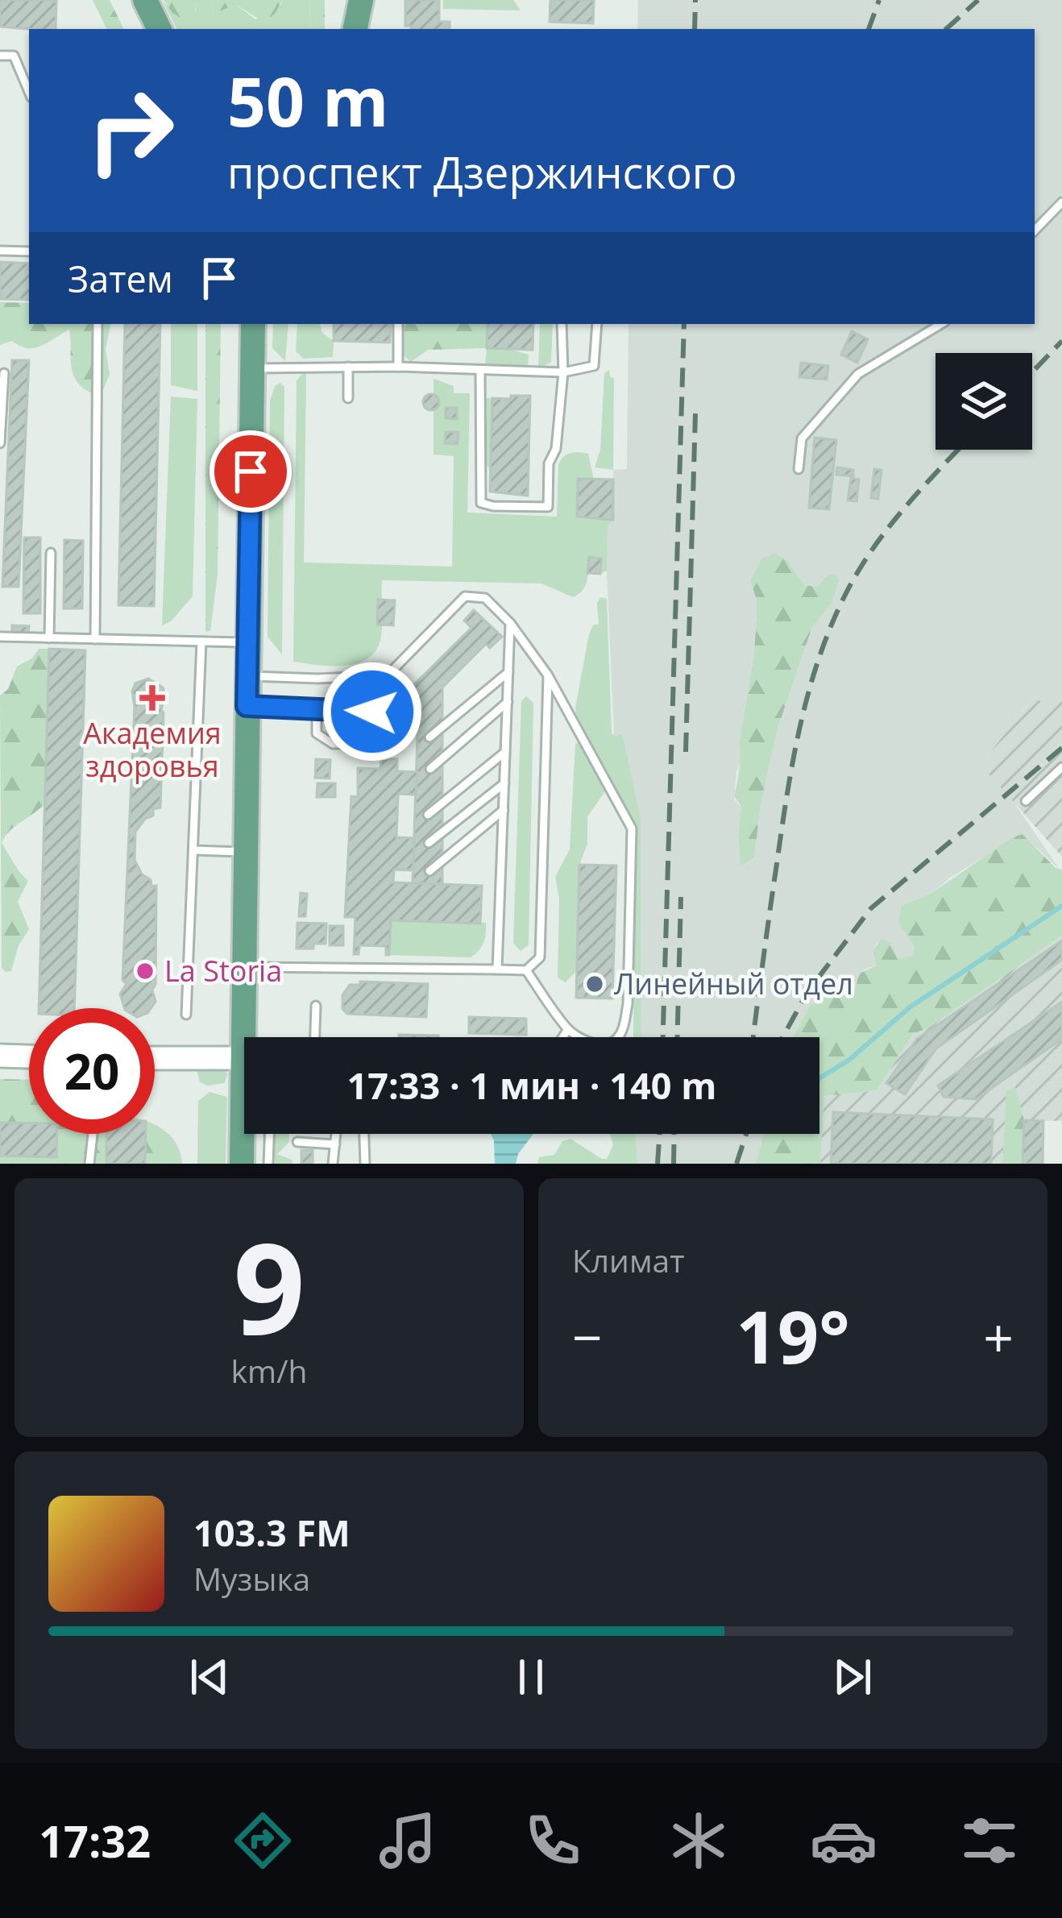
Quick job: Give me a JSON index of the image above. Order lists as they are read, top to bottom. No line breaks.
{"places":{"health":["Академия здоровья"],"other":["La Storia","Линейный отдел"]},"page":{"turn":["50 m","проспект Дзержинского"],"then":"Затем","limit":"20","trip":"17:33 · 1 мин · 140 m","tile":[["9","km/h"],"Климат"],"heat":["−","19°","+"],"song":["103.3 FM","Музыка"],"tabs":"17:32"}}
